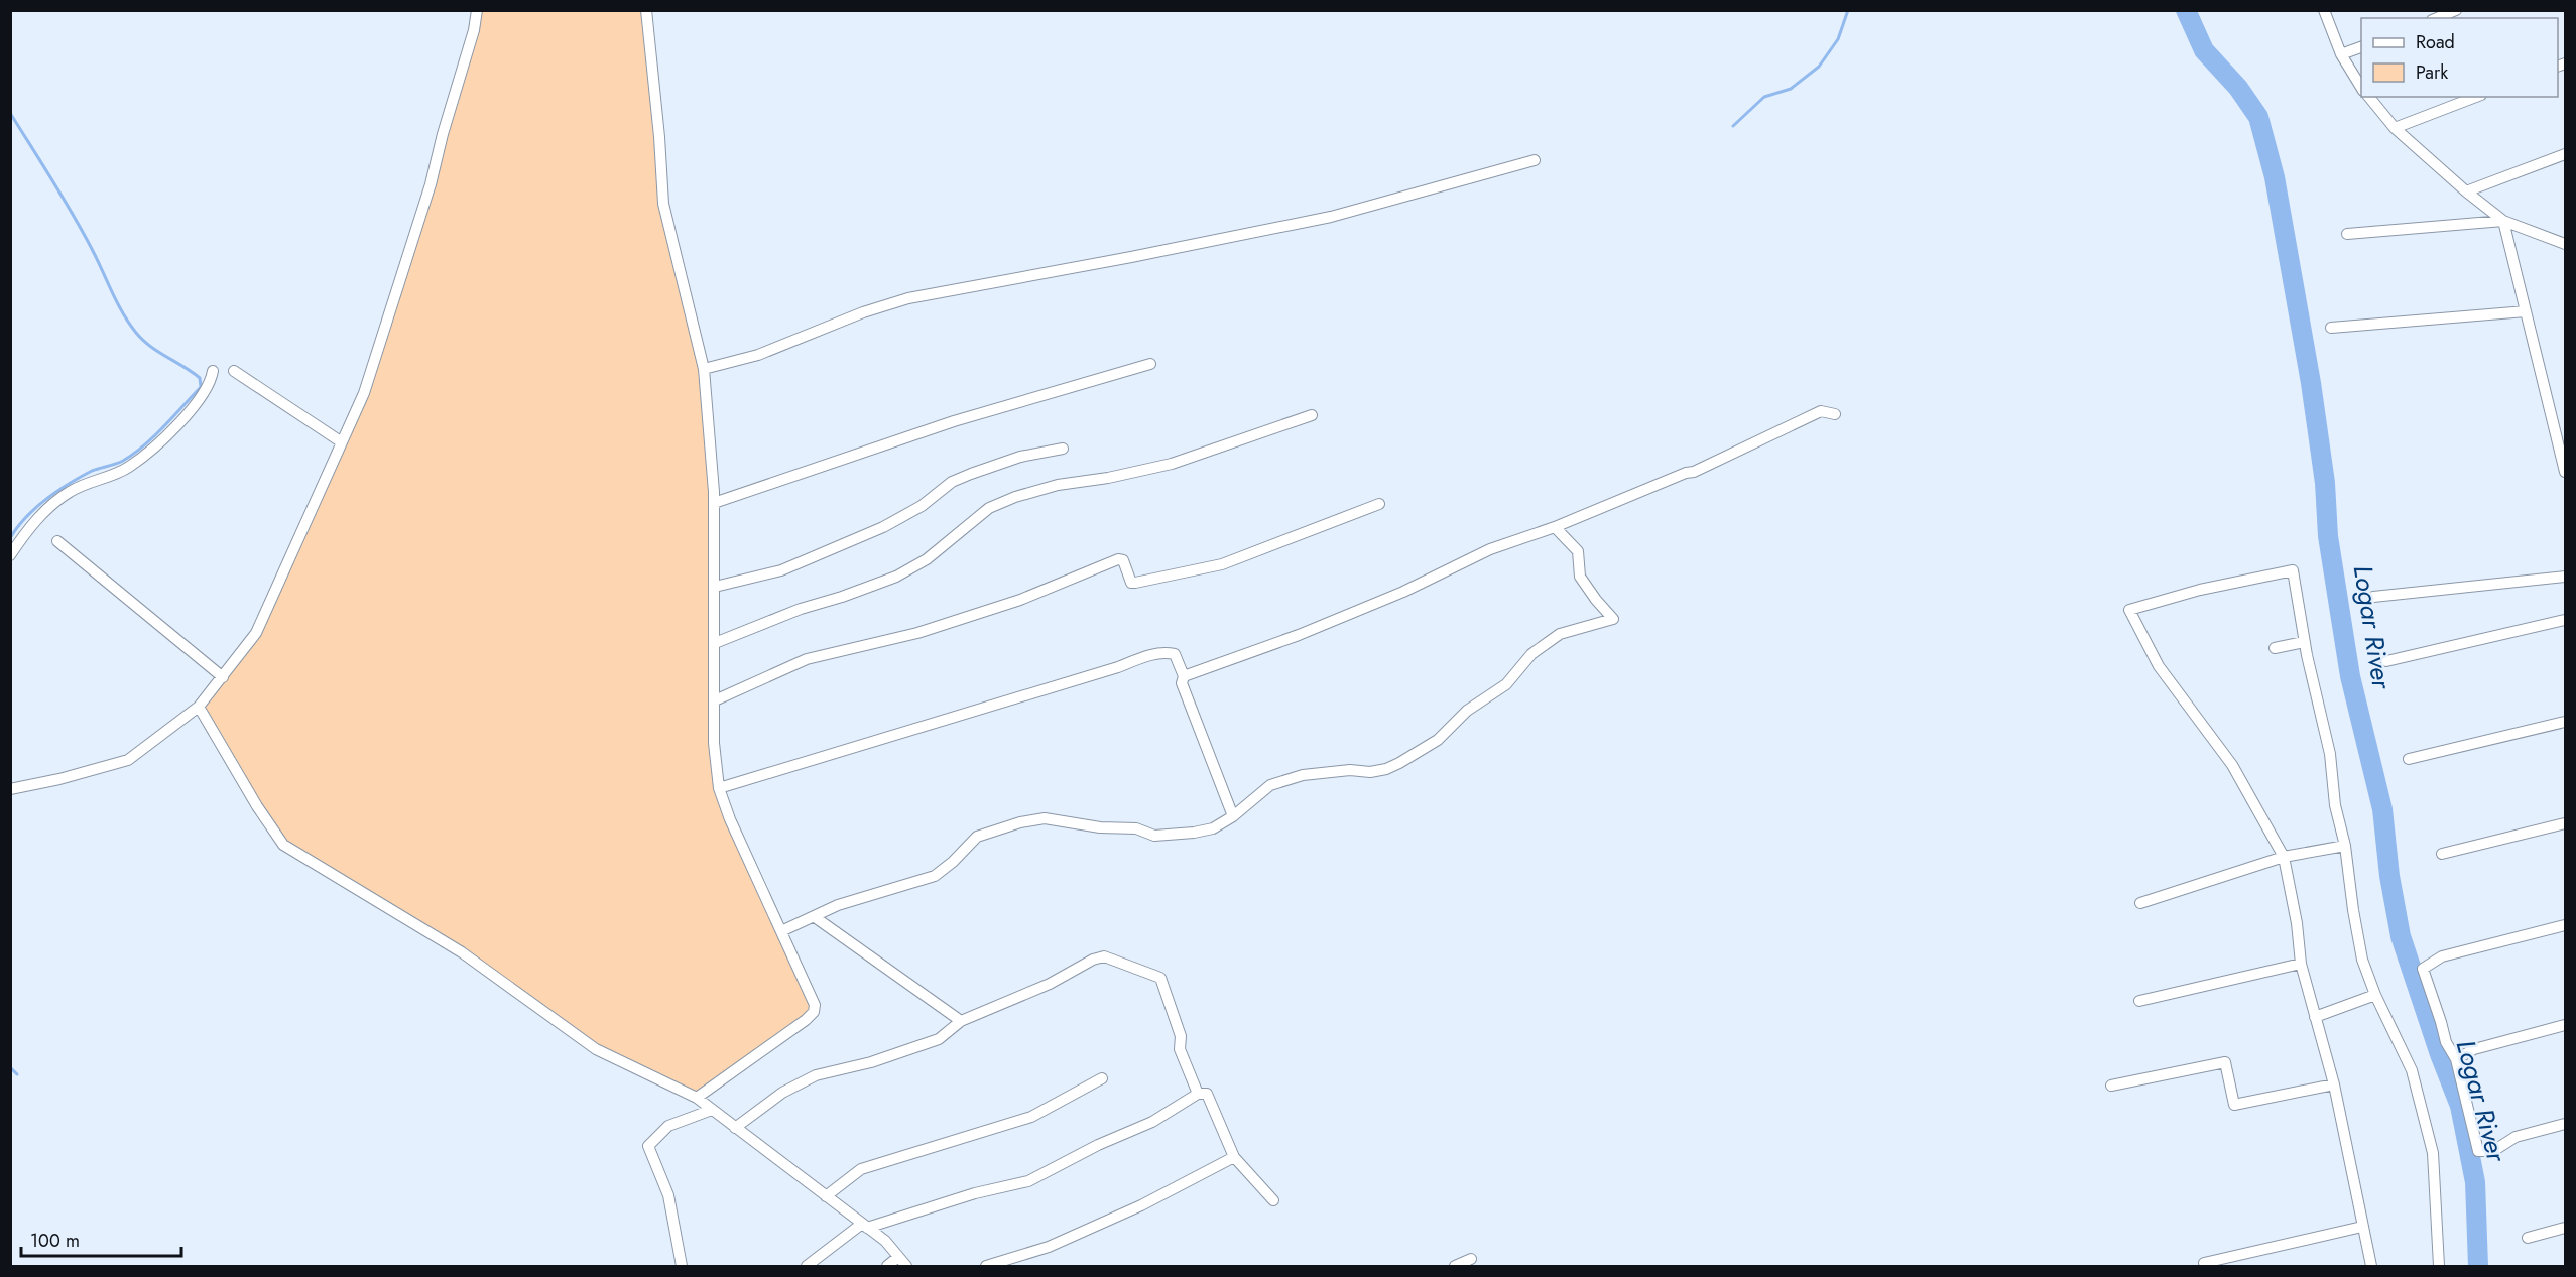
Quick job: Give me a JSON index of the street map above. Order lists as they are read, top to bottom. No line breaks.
{"water":["Logar River"],"legend":["Road","Park"],"scale_bar":"100 m"}
